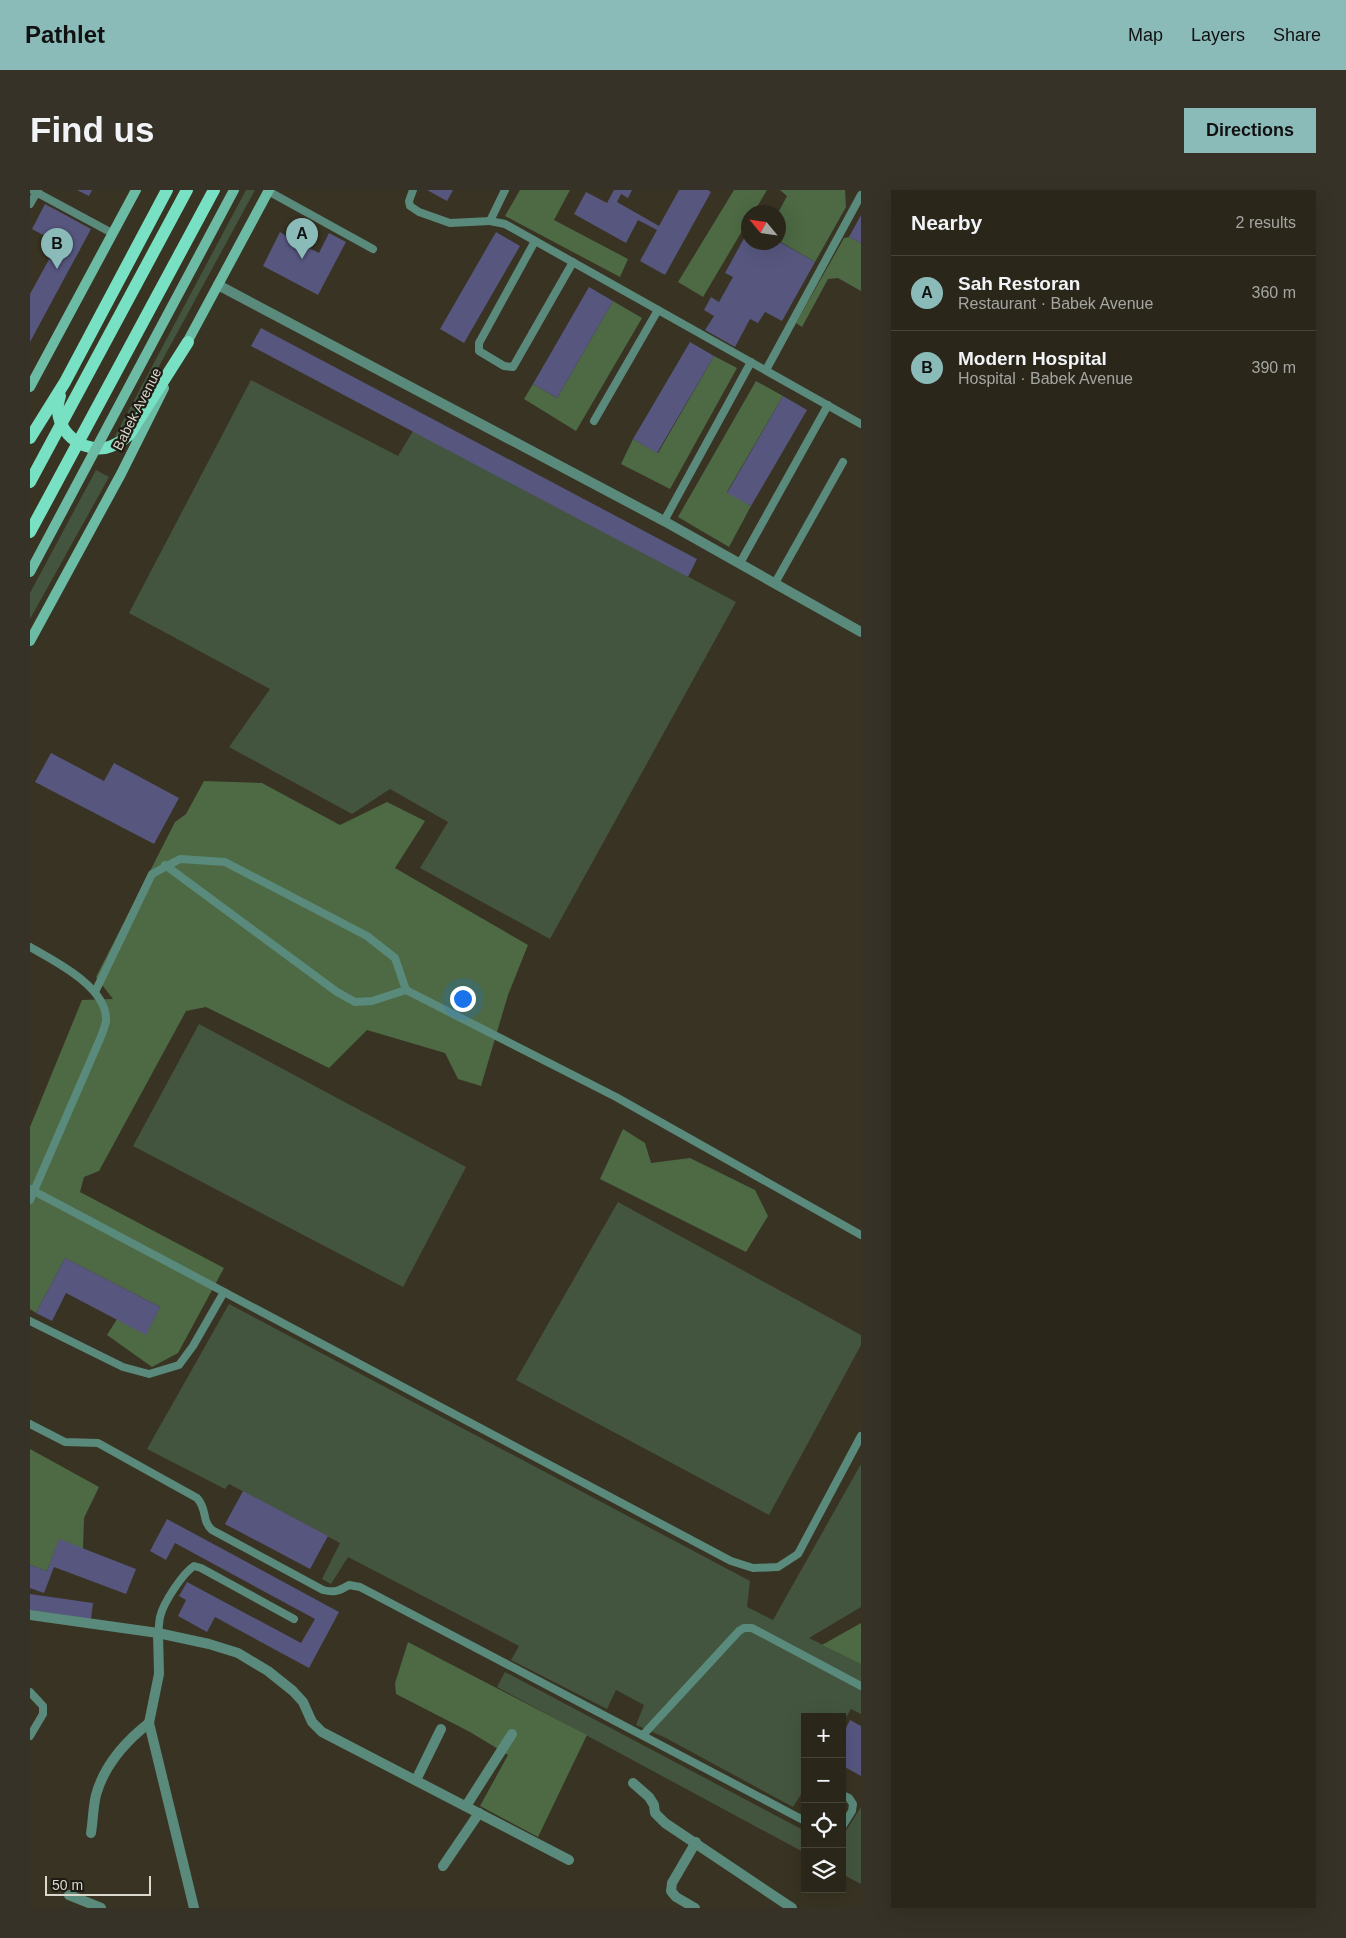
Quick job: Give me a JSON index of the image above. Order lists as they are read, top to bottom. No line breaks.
{"streets":{"main road":["Babek Avenue"]},"scale_bar":"50 m","north":"top left","page":{"header":"Pathlet","nav":["Map","Layers","Share"],"buttons":"Directions","title":"Find us","heading":["Nearby","2 results"],"pins":["A","B"],"list":[{"mark":"A","name":"Sah Restoran","note":"Restaurant · Babek Avenue","value":"360 m"},{"mark":"B","name":"Modern Hospital","note":"Hospital · Babek Avenue","value":"390 m"}],"map_buttons":["+","−"],"scale":"50 m"}}
